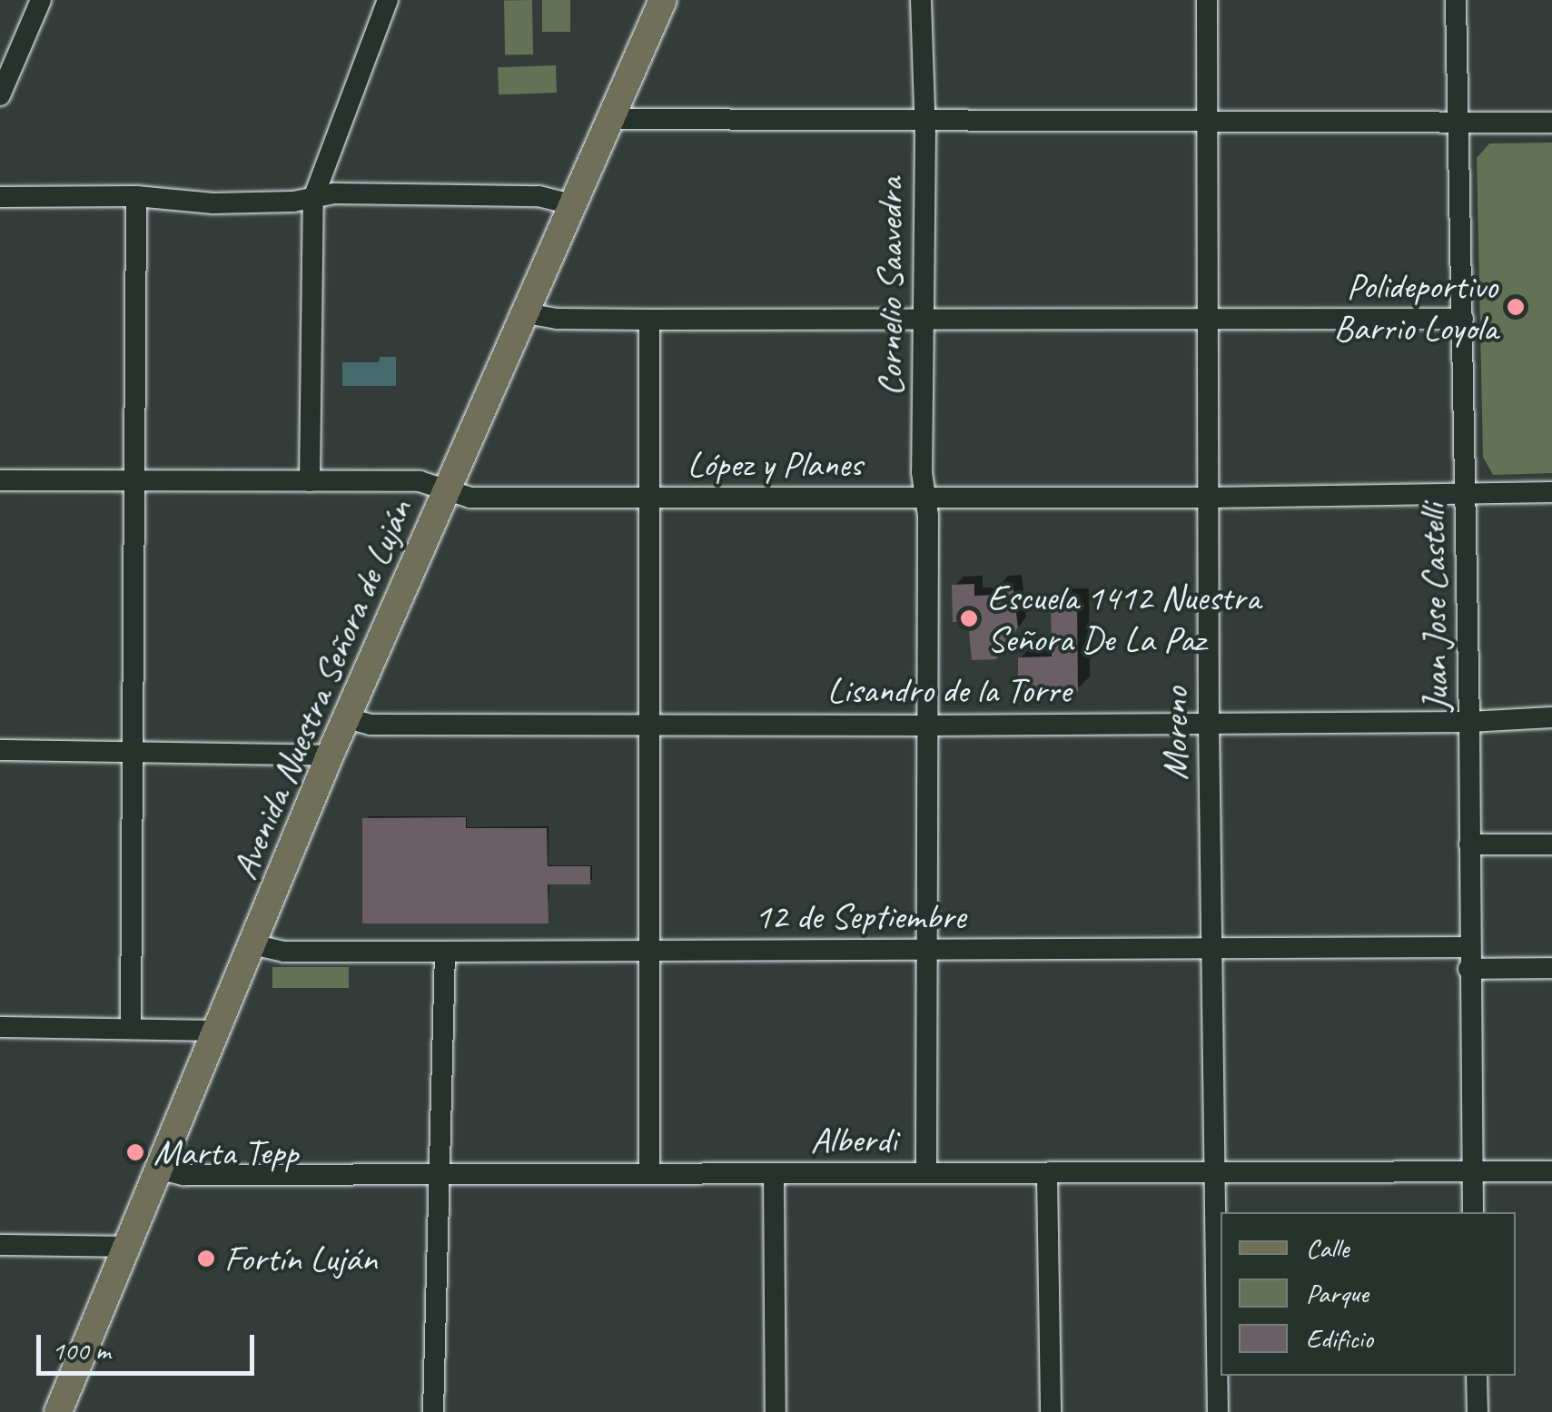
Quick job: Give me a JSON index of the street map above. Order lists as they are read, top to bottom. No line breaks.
{"streets":{"main road":["Avenida Nuestra Señora de Luján"],"street":["Cornelio Saavedra","López y Planes","Juan Jose Castelli","Lisandro de la Torre","Moreno","12 de Septiembre","Alberdi"]},"crossings":[["Cornelio Saavedra","López y Planes"],["Cornelio Saavedra","Lisandro de la Torre"],["Cornelio Saavedra","12 de Septiembre"],["Cornelio Saavedra","Alberdi"],["López y Planes","Juan Jose Castelli"],["López y Planes","Avenida Nuestra Señora de Luján"],["López y Planes","Moreno"],["Juan Jose Castelli","Lisandro de la Torre"],["Juan Jose Castelli","12 de Septiembre"],["Juan Jose Castelli","Alberdi"],["Avenida Nuestra Señora de Luján","Lisandro de la Torre"],["Avenida Nuestra Señora de Luján","12 de Septiembre"],["Avenida Nuestra Señora de Luján","Alberdi"],["Lisandro de la Torre","Moreno"],["Moreno","12 de Septiembre"],["Moreno","Alberdi"]],"places":["Polideportivo Barrio Loyola","Escuela 1412 Nuestra Señora De La Paz","Marta Tepp","Fortín Luján"],"legend":["Calle","Parque","Edificio"],"scale_bar":"100 m"}
